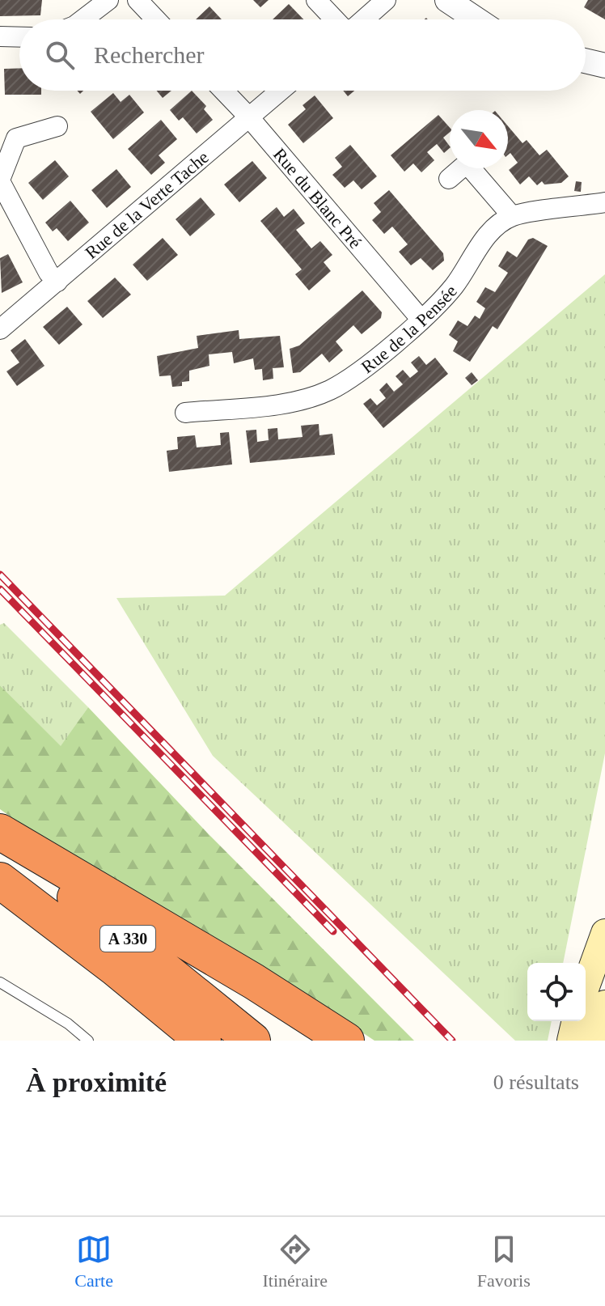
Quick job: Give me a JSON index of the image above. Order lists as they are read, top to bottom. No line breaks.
{"streets":{"highway":["A 330"],"street":["Rue du Blanc Pré","Rue de la Verte Tache","Rue de la Pensée"]},"crossings":[["Rue du Blanc Pré","Rue de la Verte Tache"],["Rue du Blanc Pré","Rue de la Pensée"]],"north":"bottom right","page":{"search":"Rechercher","heading":["À proximité","0 résultats"],"nav":["Carte","Itinéraire","Favoris"]}}
